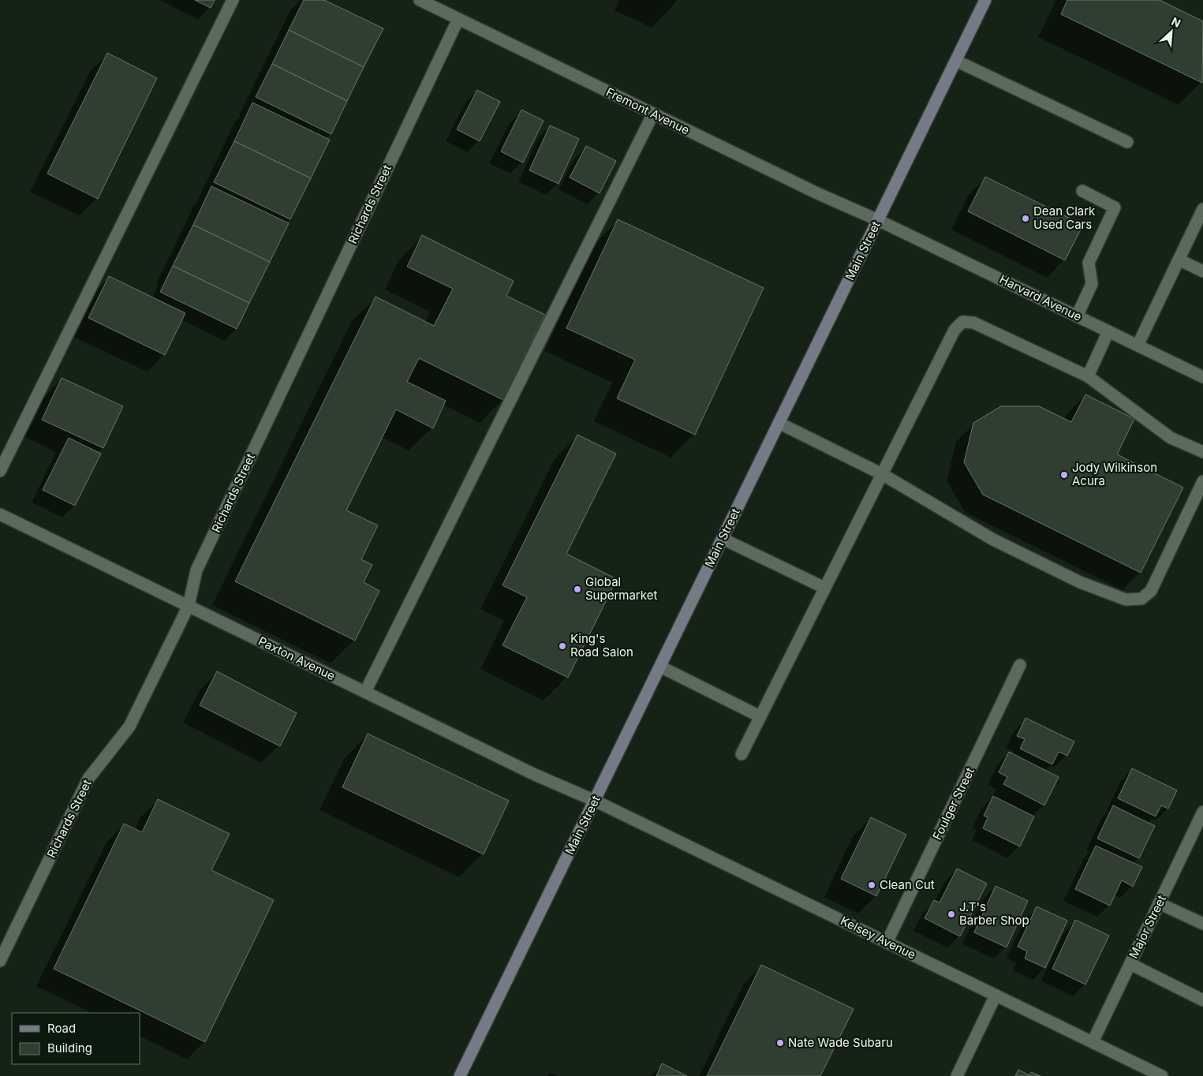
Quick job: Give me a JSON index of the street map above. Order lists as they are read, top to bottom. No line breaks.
{"streets":{"street":["Fremont Avenue","Richards Street","Main Street","Harvard Avenue","Paxton Avenue","Foulger Street","Major Street","Kelsey Avenue"]},"crossings":[["Fremont Avenue","Richards Street"],["Fremont Avenue","Main Street"],["Fremont Avenue","Harvard Avenue"],["Richards Street","Paxton Avenue"],["Main Street","Harvard Avenue"],["Main Street","Paxton Avenue"],["Main Street","Kelsey Avenue"],["Paxton Avenue","Kelsey Avenue"],["Foulger Street","Kelsey Avenue"],["Major Street","Kelsey Avenue"]],"places":["Dean Clark Used Cars","Jody Wilkinson Acura","Global Supermarket","King's Road Salon","Clean Cut","J.T's Barber Shop","Nate Wade Subaru"],"legend":["Road","Building"],"north":"top right"}
